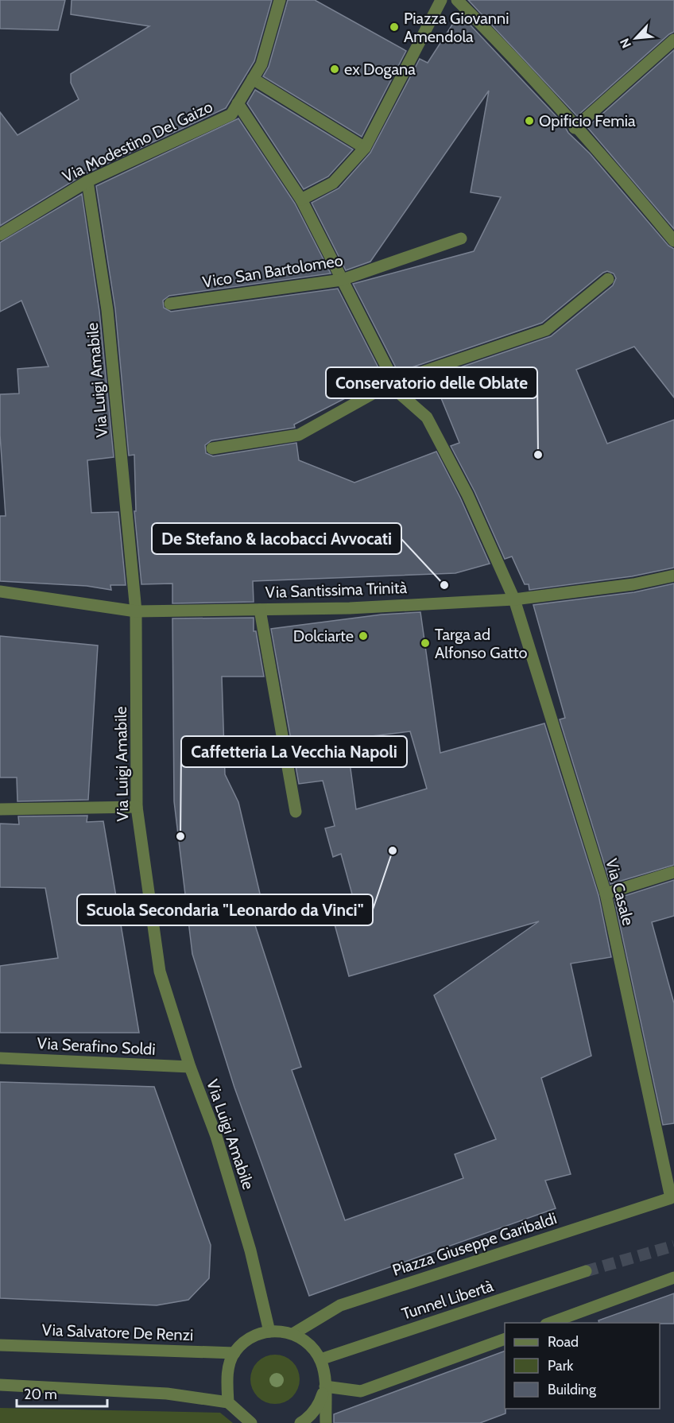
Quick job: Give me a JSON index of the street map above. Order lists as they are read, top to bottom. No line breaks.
{"streets":{"street":["Via Modestino Del Gaizo","Vico San Bartolomeo","Via Luigi Amabile","Via Santissima Trinità","Via Casale","Via Serafino Soldi","Piazza Giuseppe Garibaldi","Tunnel Libertà","Via Salvatore De Renzi"]},"crossings":[["Via Modestino Del Gaizo","Via Luigi Amabile"],["Via Modestino Del Gaizo","Via Casale"],["Vico San Bartolomeo","Via Casale"],["Via Luigi Amabile","Via Santissima Trinità"],["Via Luigi Amabile","Via Serafino Soldi"],["Via Santissima Trinità","Via Casale"],["Via Casale","Piazza Giuseppe Garibaldi"]],"places":["Piazza Giovanni Amendola","ex Dogana","Opificio Femia","Conservatorio delle Oblate","De Stefano & Iacobacci Avvocati","Dolciarte","Targa ad Alfonso Gatto","Caffetteria La Vecchia Napoli","Scuola Secondaria \"Leonardo da Vinci\""],"legend":["Road","Park","Building"],"scale_bar":"20 m","north":"bottom left"}
